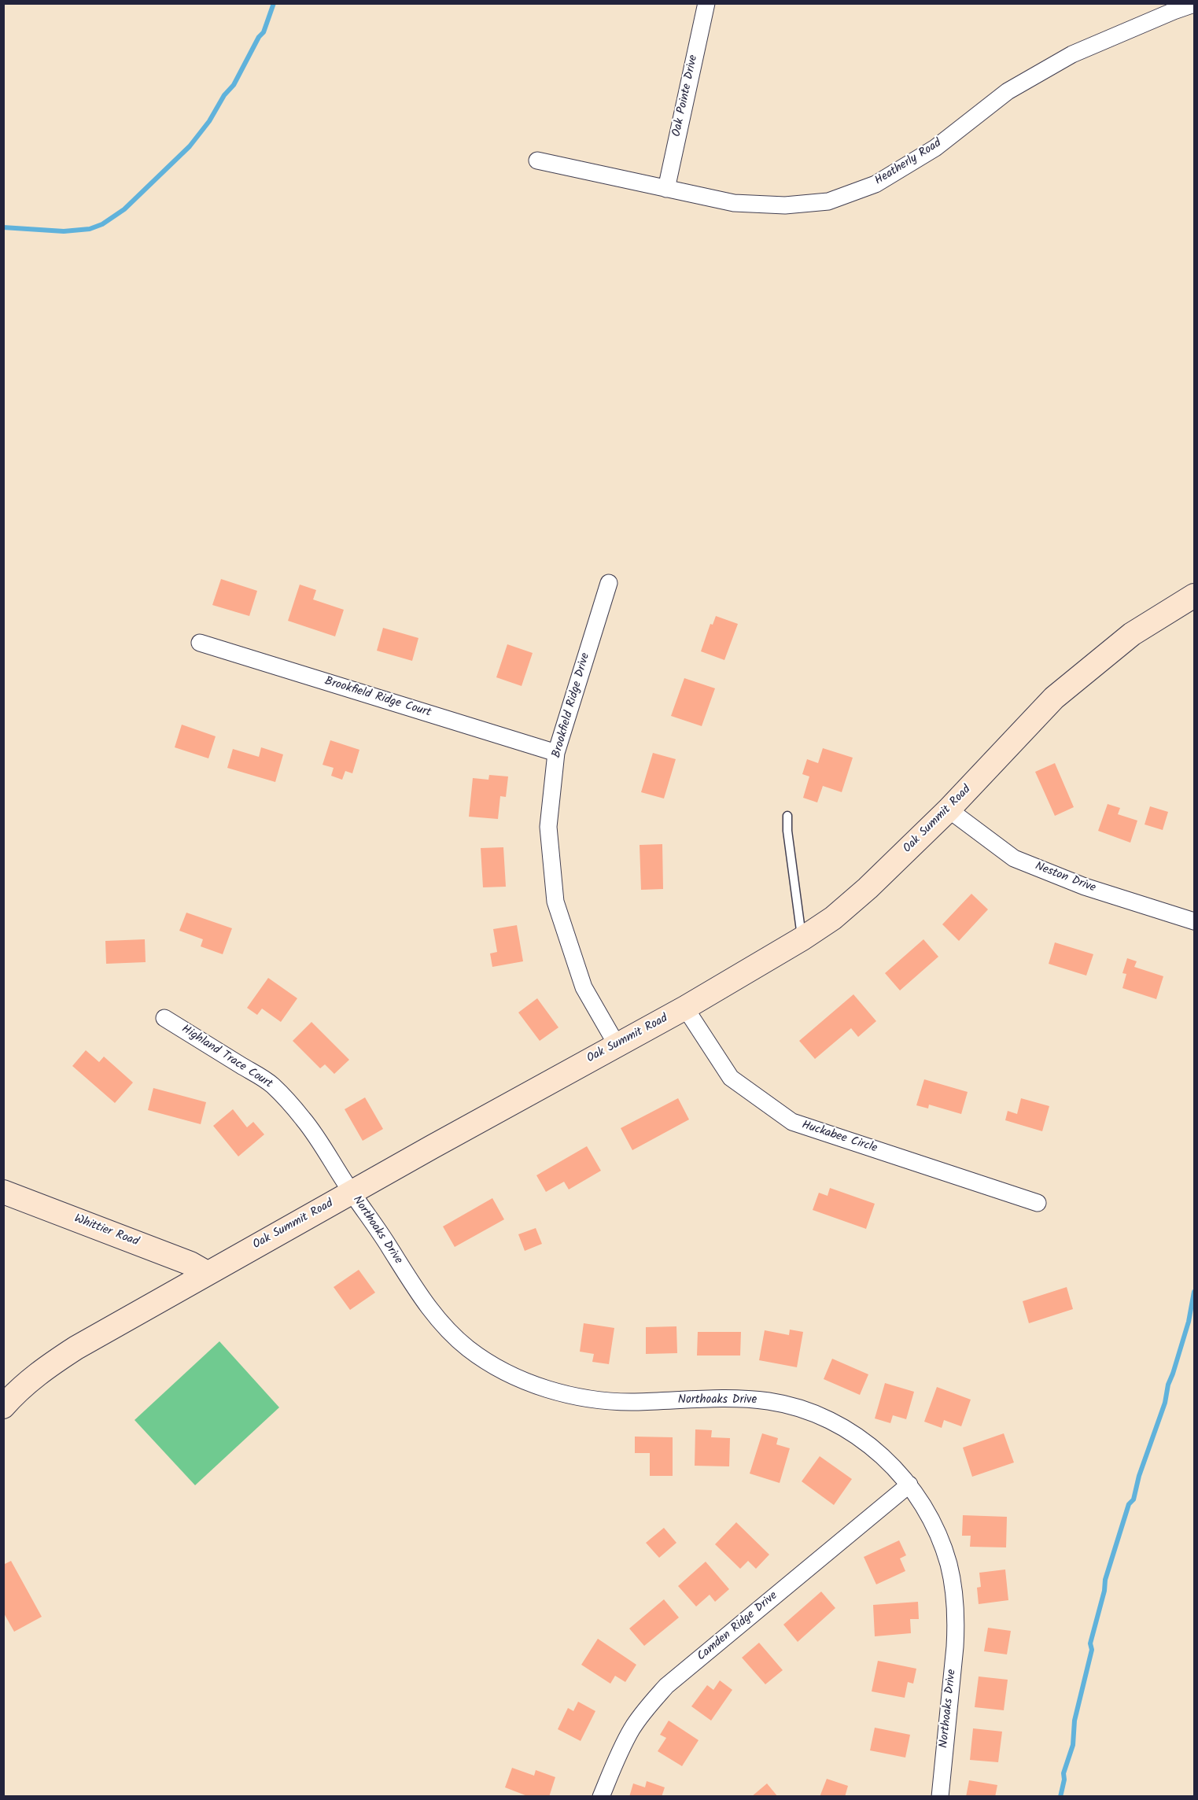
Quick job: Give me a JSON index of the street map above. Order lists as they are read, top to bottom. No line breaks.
{"streets":{"main road":["Oak Summit Road","Whittier Road"],"street":["Oak Pointe Drive","Heatherly Road","Brookfield Ridge Court","Brookfield Ridge Drive","Neston Drive","Highland Trace Court","Huckabee Circle","Northoaks Drive","Camden Ridge Drive"]},"crossings":[["Oak Pointe Drive","Heatherly Road"],["Brookfield Ridge Court","Brookfield Ridge Drive"],["Brookfield Ridge Drive","Oak Summit Road"],["Oak Summit Road","Neston Drive"],["Oak Summit Road","Highland Trace Court"],["Oak Summit Road","Huckabee Circle"],["Oak Summit Road","Northoaks Drive"],["Oak Summit Road","Whittier Road"],["Highland Trace Court","Northoaks Drive"],["Northoaks Drive","Camden Ridge Drive"]]}
